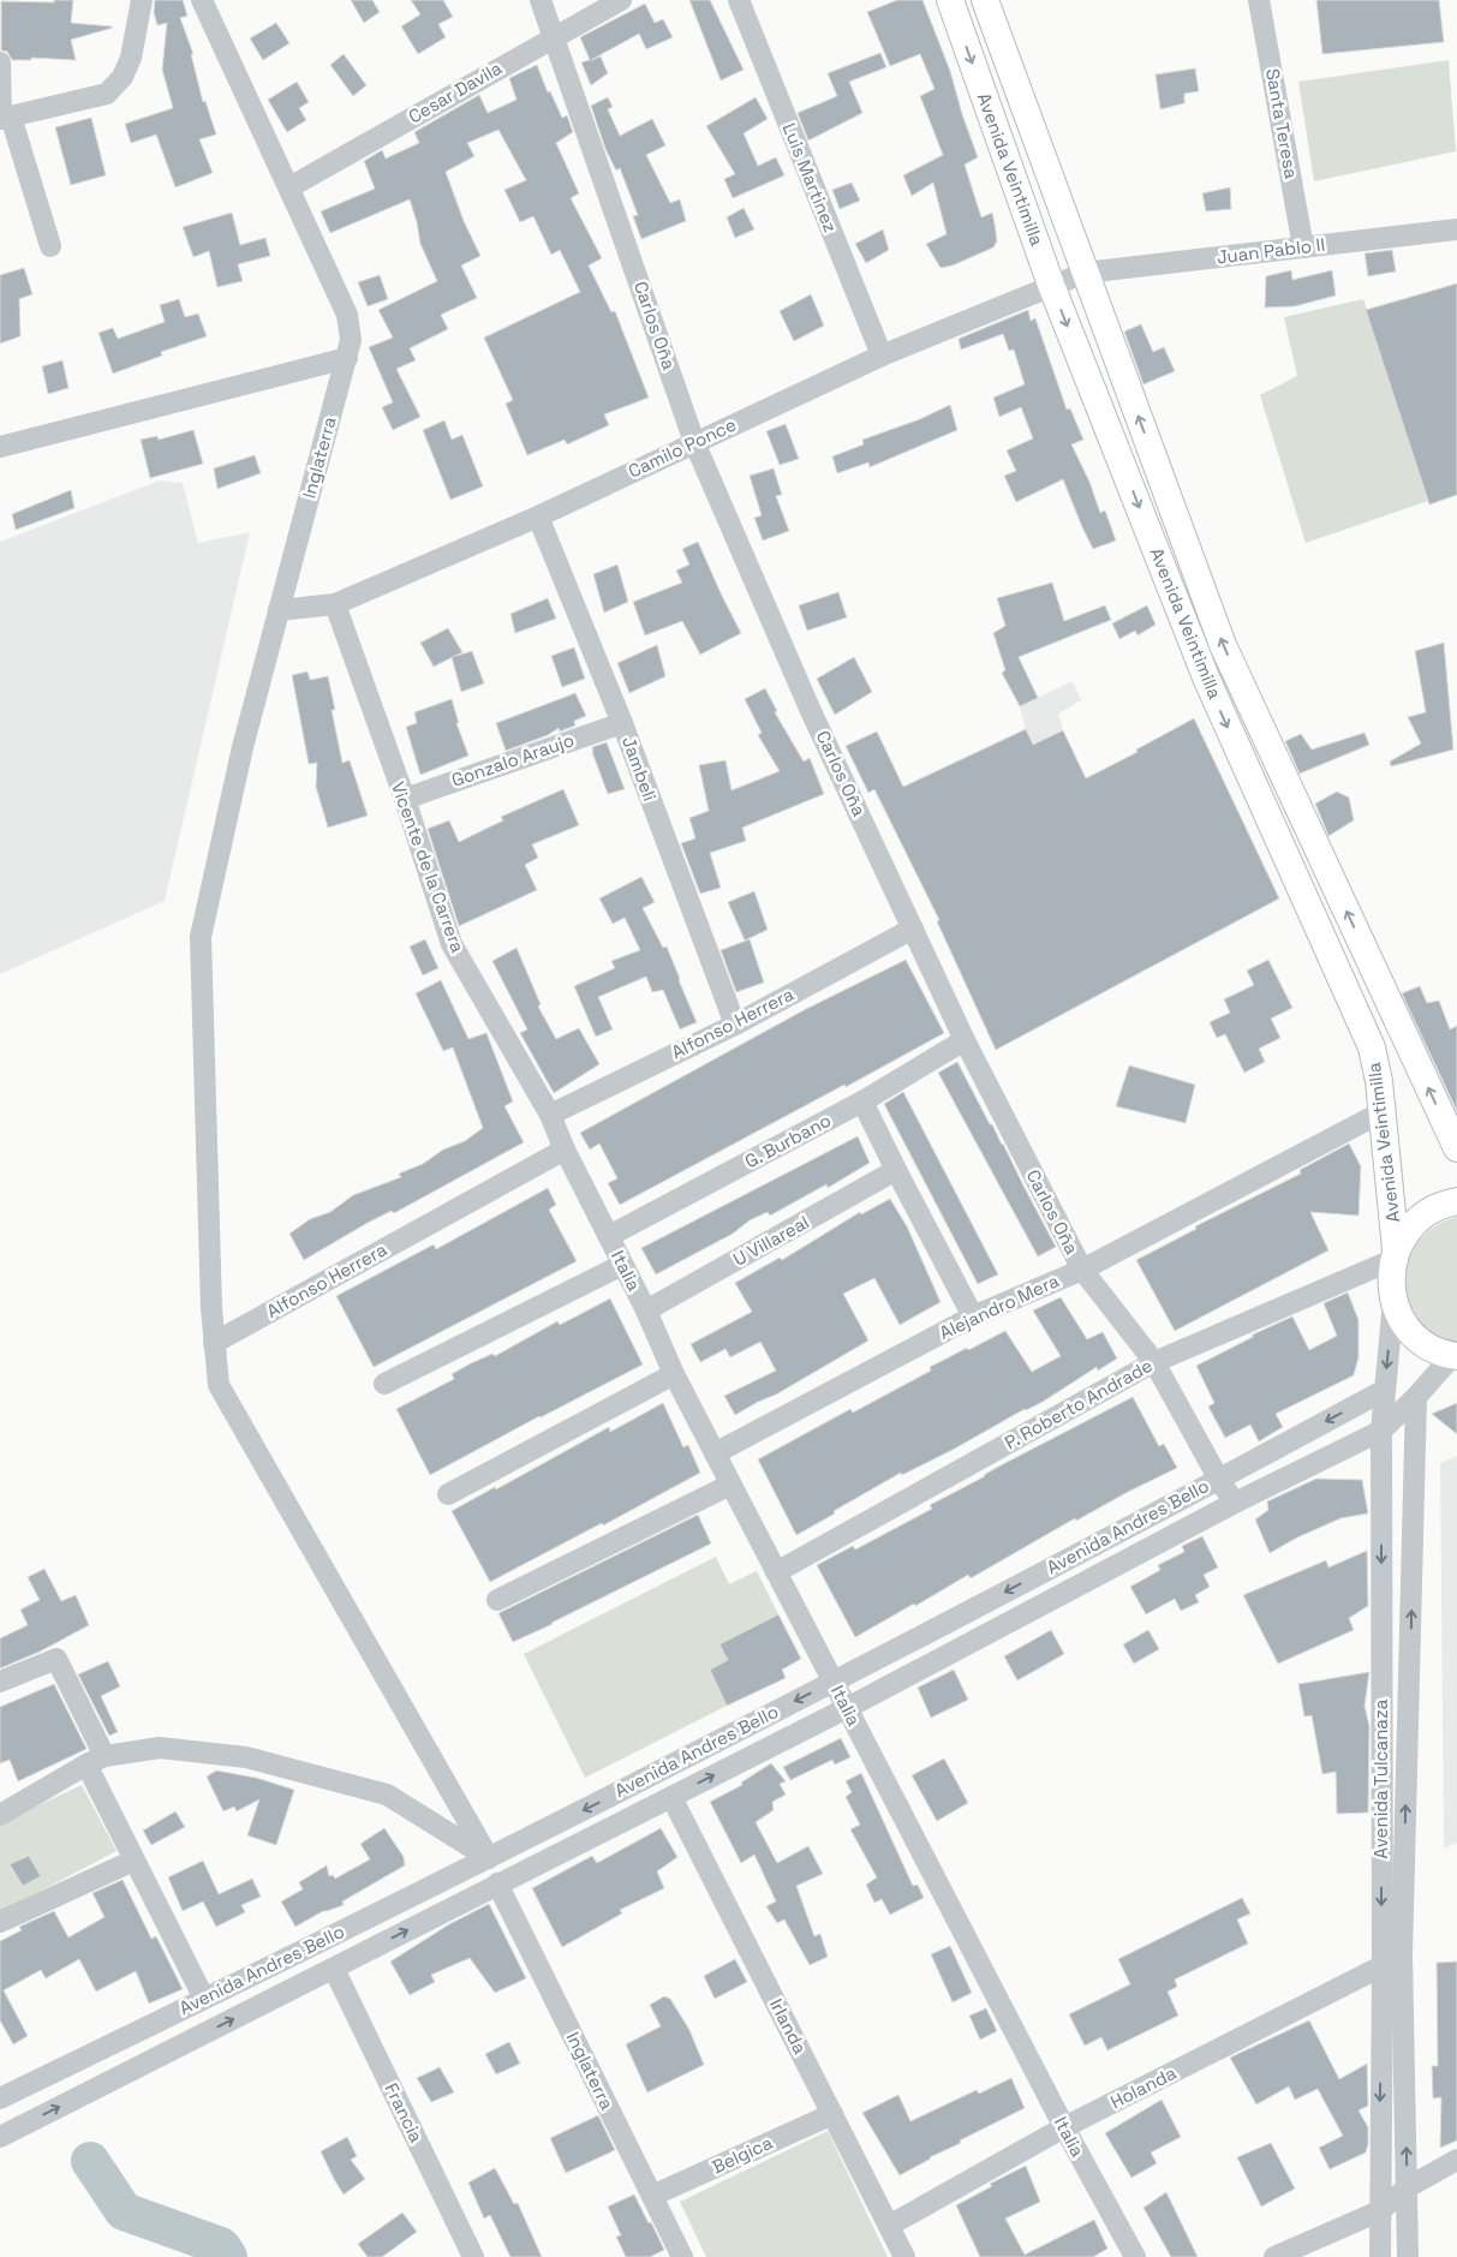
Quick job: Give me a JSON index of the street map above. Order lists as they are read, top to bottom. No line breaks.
{"streets":{"main road":["Avenida Veintimilla"],"street":["Cesar Davila","Santa Teresa","Luis Martinez","Juan Pablo II","Carlos Oña","Camilo Ponce","Inglaterra","Gonzalo Araujo","Jambeli","Vicente de la Carrera","Alfonso Herrera","G. Burbano","U Villareal","Italia","Alejandro Mera","P. Roberto Andrade","Avenida Andres Bello","Avenida Tulcanaza","Irlanda","Holanda","Francia","Belgica"]},"crossings":[["Cesar Davila","Carlos Oña"],["Cesar Davila","Inglaterra"],["Santa Teresa","Juan Pablo II"],["Avenida Veintimilla","Juan Pablo II"],["Avenida Veintimilla","Camilo Ponce"],["Avenida Veintimilla","Alejandro Mera"],["Avenida Veintimilla","P. Roberto Andrade"],["Avenida Veintimilla","Avenida Tulcanaza"],["Luis Martinez","Camilo Ponce"],["Juan Pablo II","Camilo Ponce"],["Carlos Oña","Camilo Ponce"],["Carlos Oña","Alfonso Herrera"],["Carlos Oña","G. Burbano"],["Carlos Oña","Alejandro Mera"],["Carlos Oña","P. Roberto Andrade"],["Carlos Oña","Avenida Andres Bello"],["Camilo Ponce","Inglaterra"],["Camilo Ponce","Jambeli"],["Camilo Ponce","Vicente de la Carrera"],["Inglaterra","Alfonso Herrera"],["Inglaterra","Avenida Andres Bello"],["Inglaterra","Belgica"],["Gonzalo Araujo","Jambeli"],["Gonzalo Araujo","Vicente de la Carrera"],["Jambeli","Alfonso Herrera"],["Vicente de la Carrera","Alfonso Herrera"],["Vicente de la Carrera","Italia"],["Alfonso Herrera","Italia"],["G. Burbano","Italia"],["U Villareal","Italia"],["Italia","Alejandro Mera"],["Italia","P. Roberto Andrade"],["Italia","Avenida Andres Bello"],["Italia","Holanda"],["Avenida Andres Bello","Avenida Tulcanaza"],["Avenida Andres Bello","Irlanda"],["Avenida Andres Bello","Francia"],["Avenida Tulcanaza","Holanda"],["Irlanda","Holanda"],["Irlanda","Belgica"]]}
